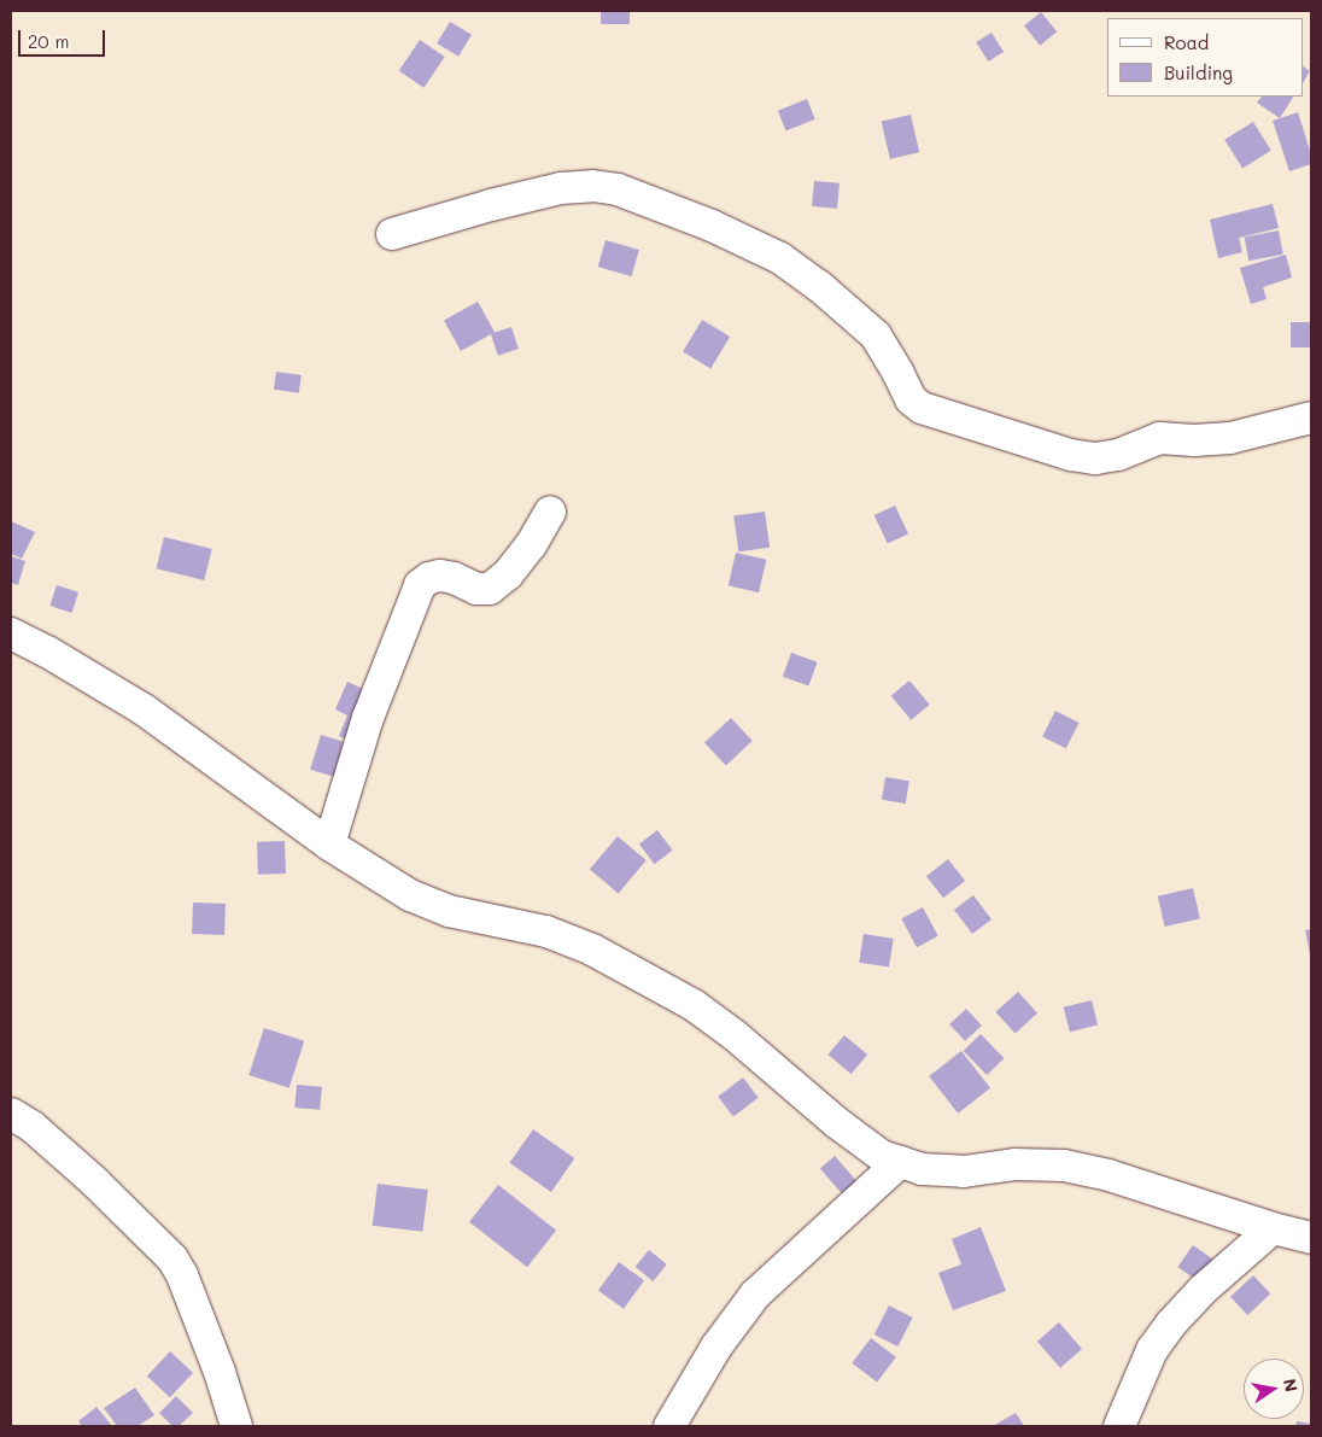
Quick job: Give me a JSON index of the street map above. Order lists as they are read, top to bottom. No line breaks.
{"legend":["Road","Building"],"scale_bar":"20 m","north":"right"}
